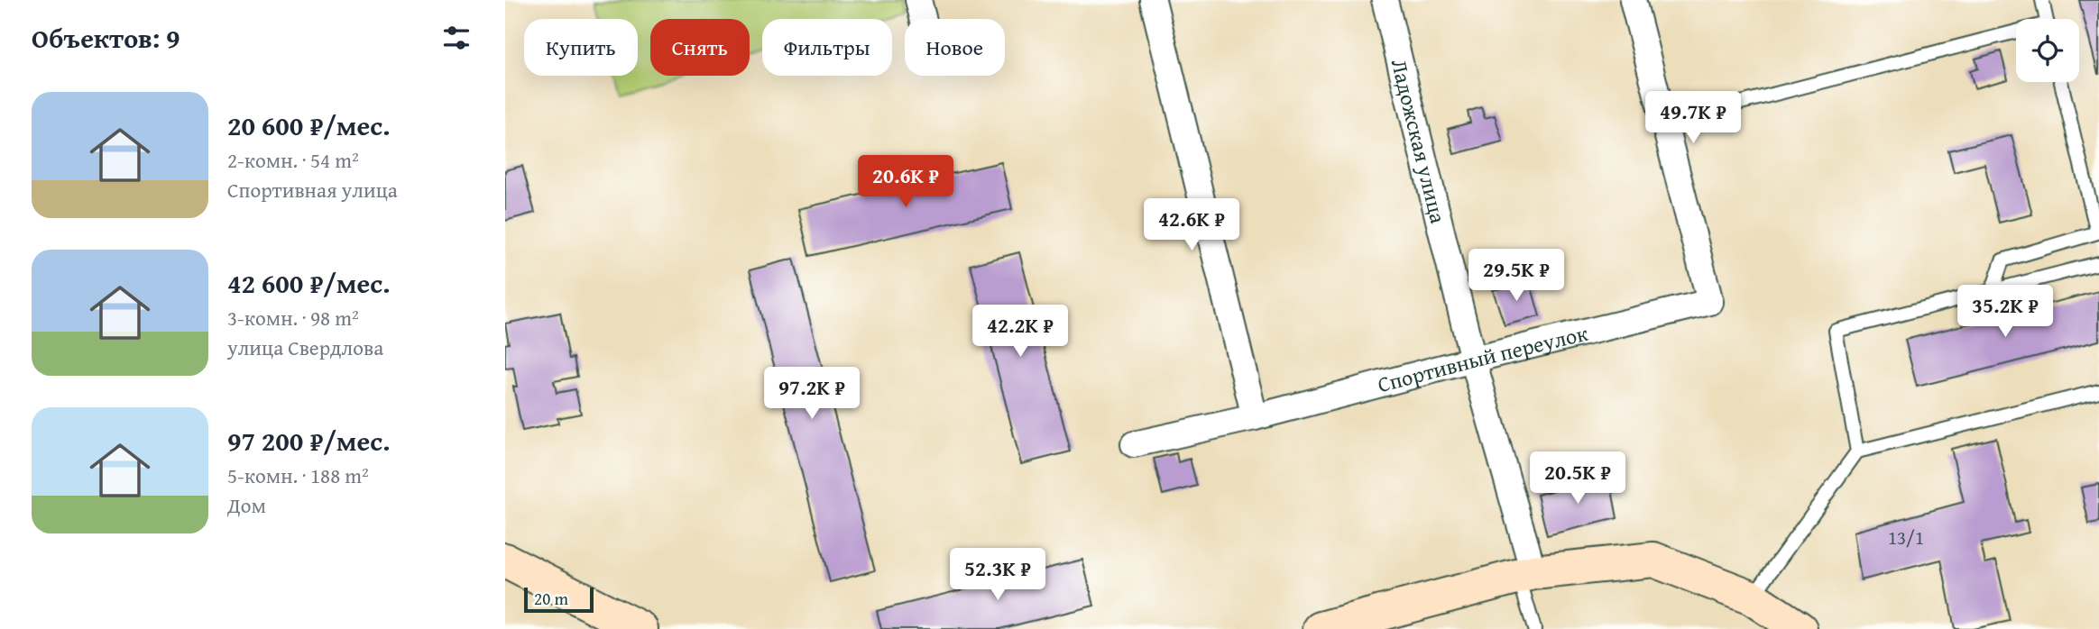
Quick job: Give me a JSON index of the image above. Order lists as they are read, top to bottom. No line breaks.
{"streets":{"street":["Ладожская улица","Спортивный переулок"]},"crossings":[["Ладожская улица","Спортивный переулок"]],"house_numbers":["13/1"],"scale_bar":"20 m","page":{"heading":"Объектов: 9","chip":["Купить","Снять","Фильтры","Новое"],"list":[{"name":"20 600 ₽/мес.","note":"2-комн. · 54 m² · Спортивная улица"},{"name":"42 600 ₽/мес.","note":"3-комн. · 98 m² · улица Свердлова"},{"name":"97 200 ₽/мес.","note":"5-комн. · 188 m² · Дом"}],"price":["49.7K ₽","20.6K ₽","42.6K ₽","29.5K ₽","35.2K ₽","42.2K ₽","97.2K ₽","20.5K ₽","52.3K ₽"],"scale":"20 m"}}
